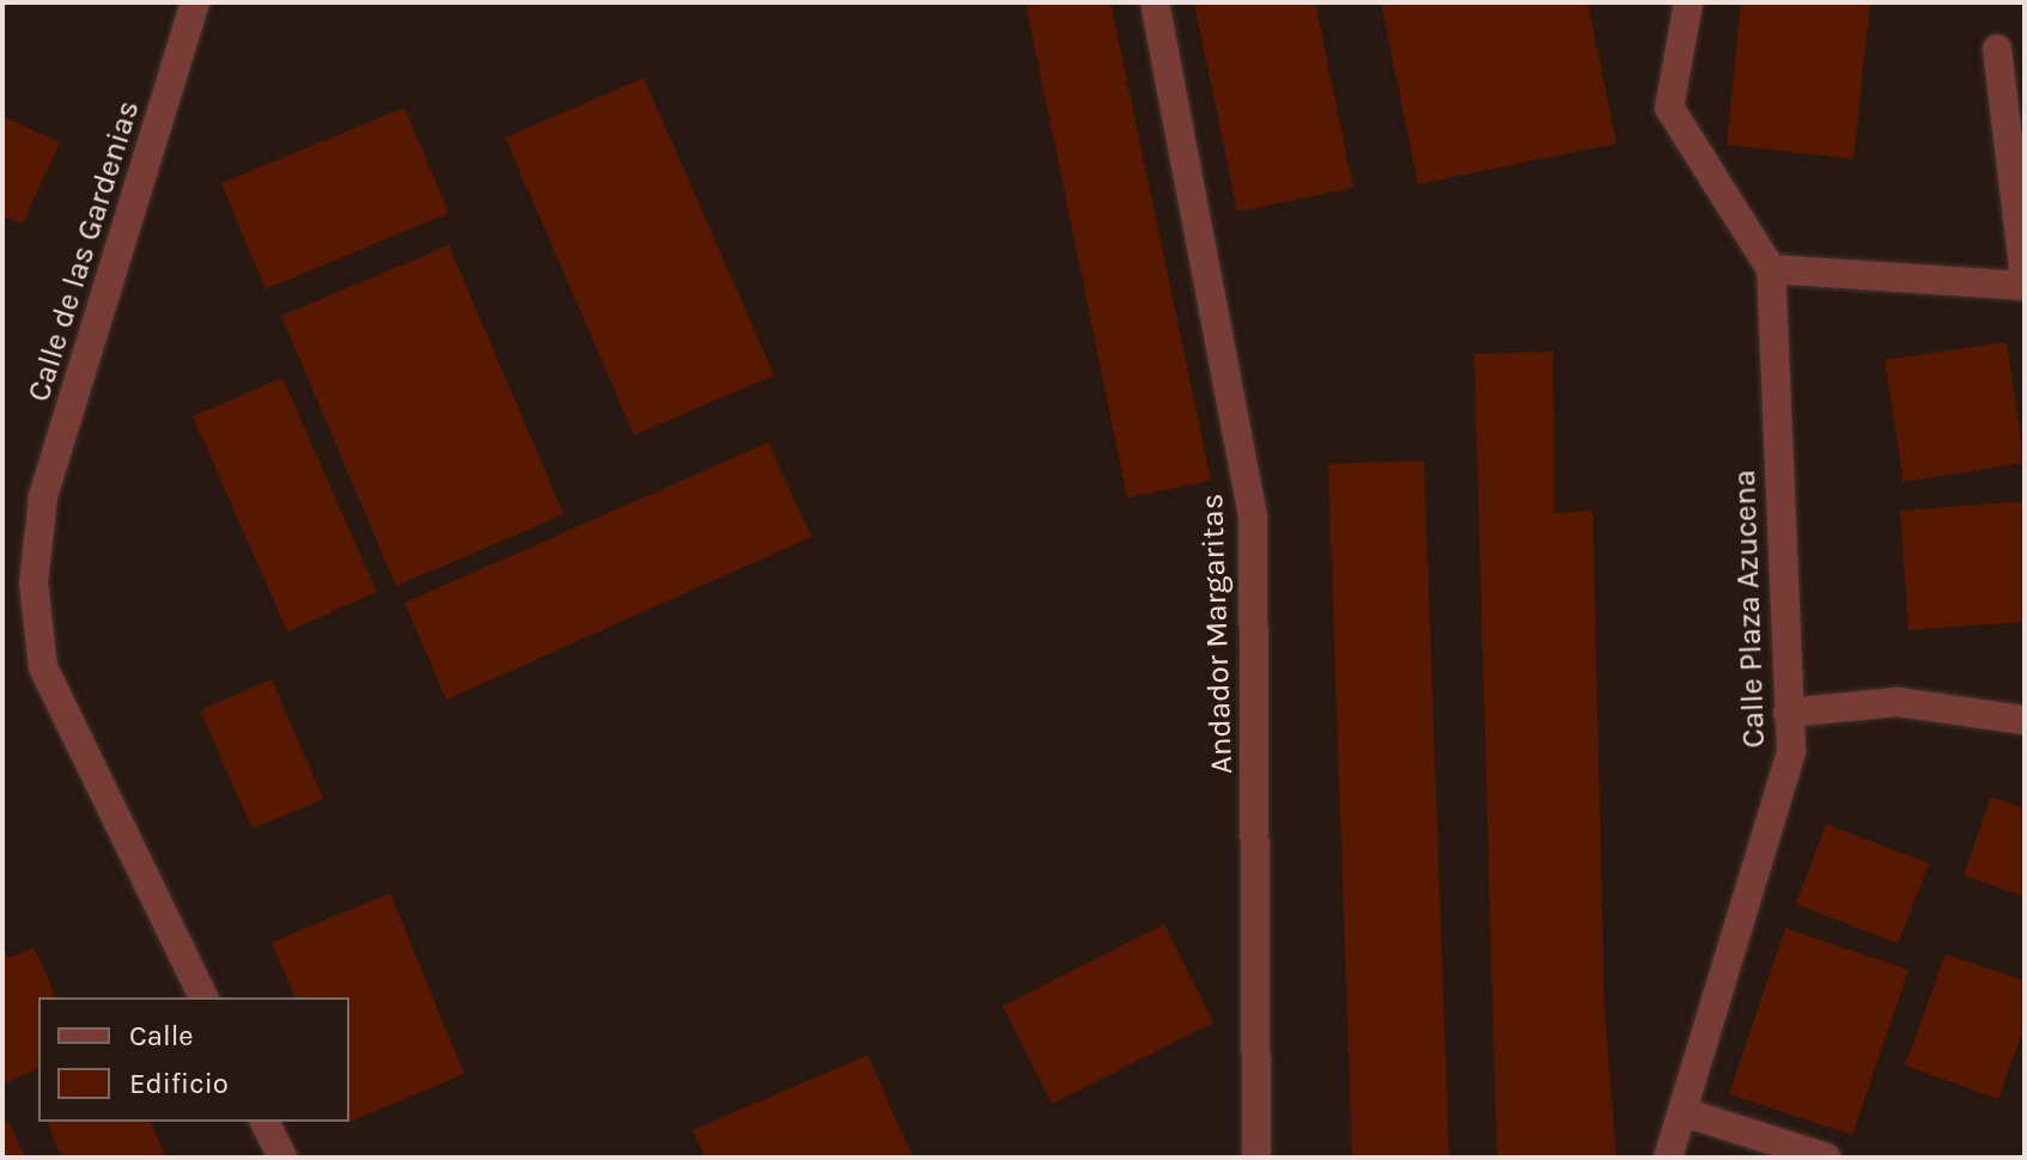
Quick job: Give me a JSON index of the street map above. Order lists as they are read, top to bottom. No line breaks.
{"streets":{"street":["Calle de las Gardenias","Calle Plaza Azucena","Andador Margaritas"]},"legend":["Calle","Edificio"]}
